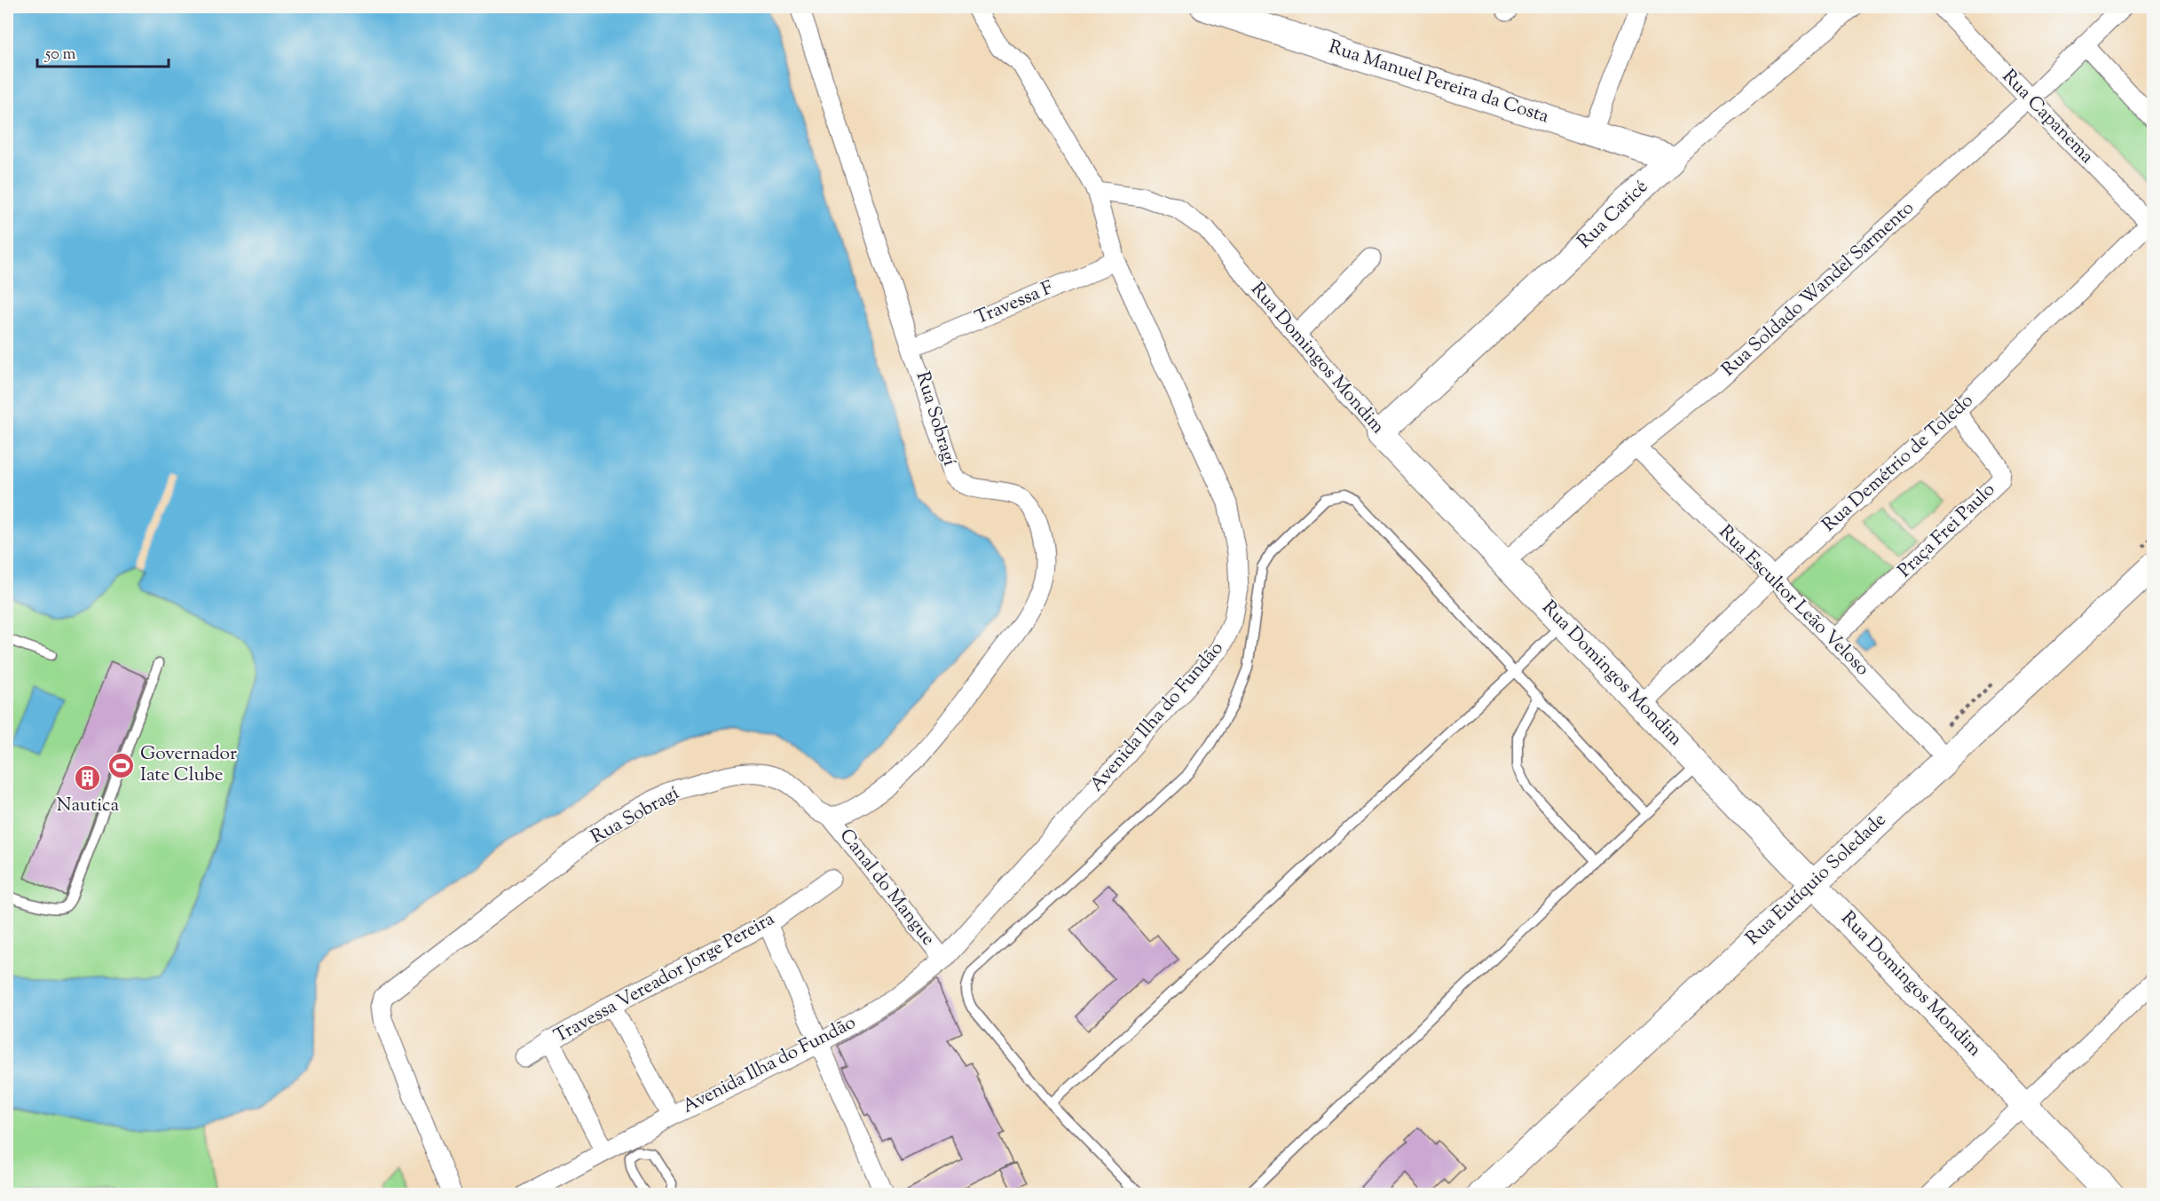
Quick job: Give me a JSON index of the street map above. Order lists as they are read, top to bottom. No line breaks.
{"streets":{"street":["Rua Manuel Pereira da Costa","Rua Capanema","Rua Caricé","Rua Soldado Wandel Sarmento","Travessa F","Rua Domingos Mondim","Rua Sobragí","Rua Demétrio de Toledo","Praça Frei Paulo","Rua Escultor Leão Veloso","Avenida Ilha do Fundão","Rua Eutíquio Soledade","Canal do Mangue","Travessa Vereador Jorge Pereira"]},"crossings":[["Rua Manuel Pereira da Costa","Rua Caricé"],["Rua Capanema","Rua Soldado Wandel Sarmento"],["Rua Capanema","Rua Demétrio de Toledo"],["Rua Caricé","Rua Domingos Mondim"],["Rua Soldado Wandel Sarmento","Rua Domingos Mondim"],["Rua Soldado Wandel Sarmento","Rua Escultor Leão Veloso"],["Travessa F","Rua Sobragí"],["Travessa F","Avenida Ilha do Fundão"],["Rua Domingos Mondim","Rua Demétrio de Toledo"],["Rua Domingos Mondim","Avenida Ilha do Fundão"],["Rua Domingos Mondim","Rua Eutíquio Soledade"],["Rua Sobragí","Canal do Mangue"],["Rua Demétrio de Toledo","Praça Frei Paulo"],["Rua Demétrio de Toledo","Rua Escultor Leão Veloso"],["Praça Frei Paulo","Rua Escultor Leão Veloso"],["Rua Escultor Leão Veloso","Rua Eutíquio Soledade"],["Avenida Ilha do Fundão","Canal do Mangue"]],"places":{"sports":["Governador Iate Clube"],"building":["Nautica"]},"scale_bar":"50 m"}
